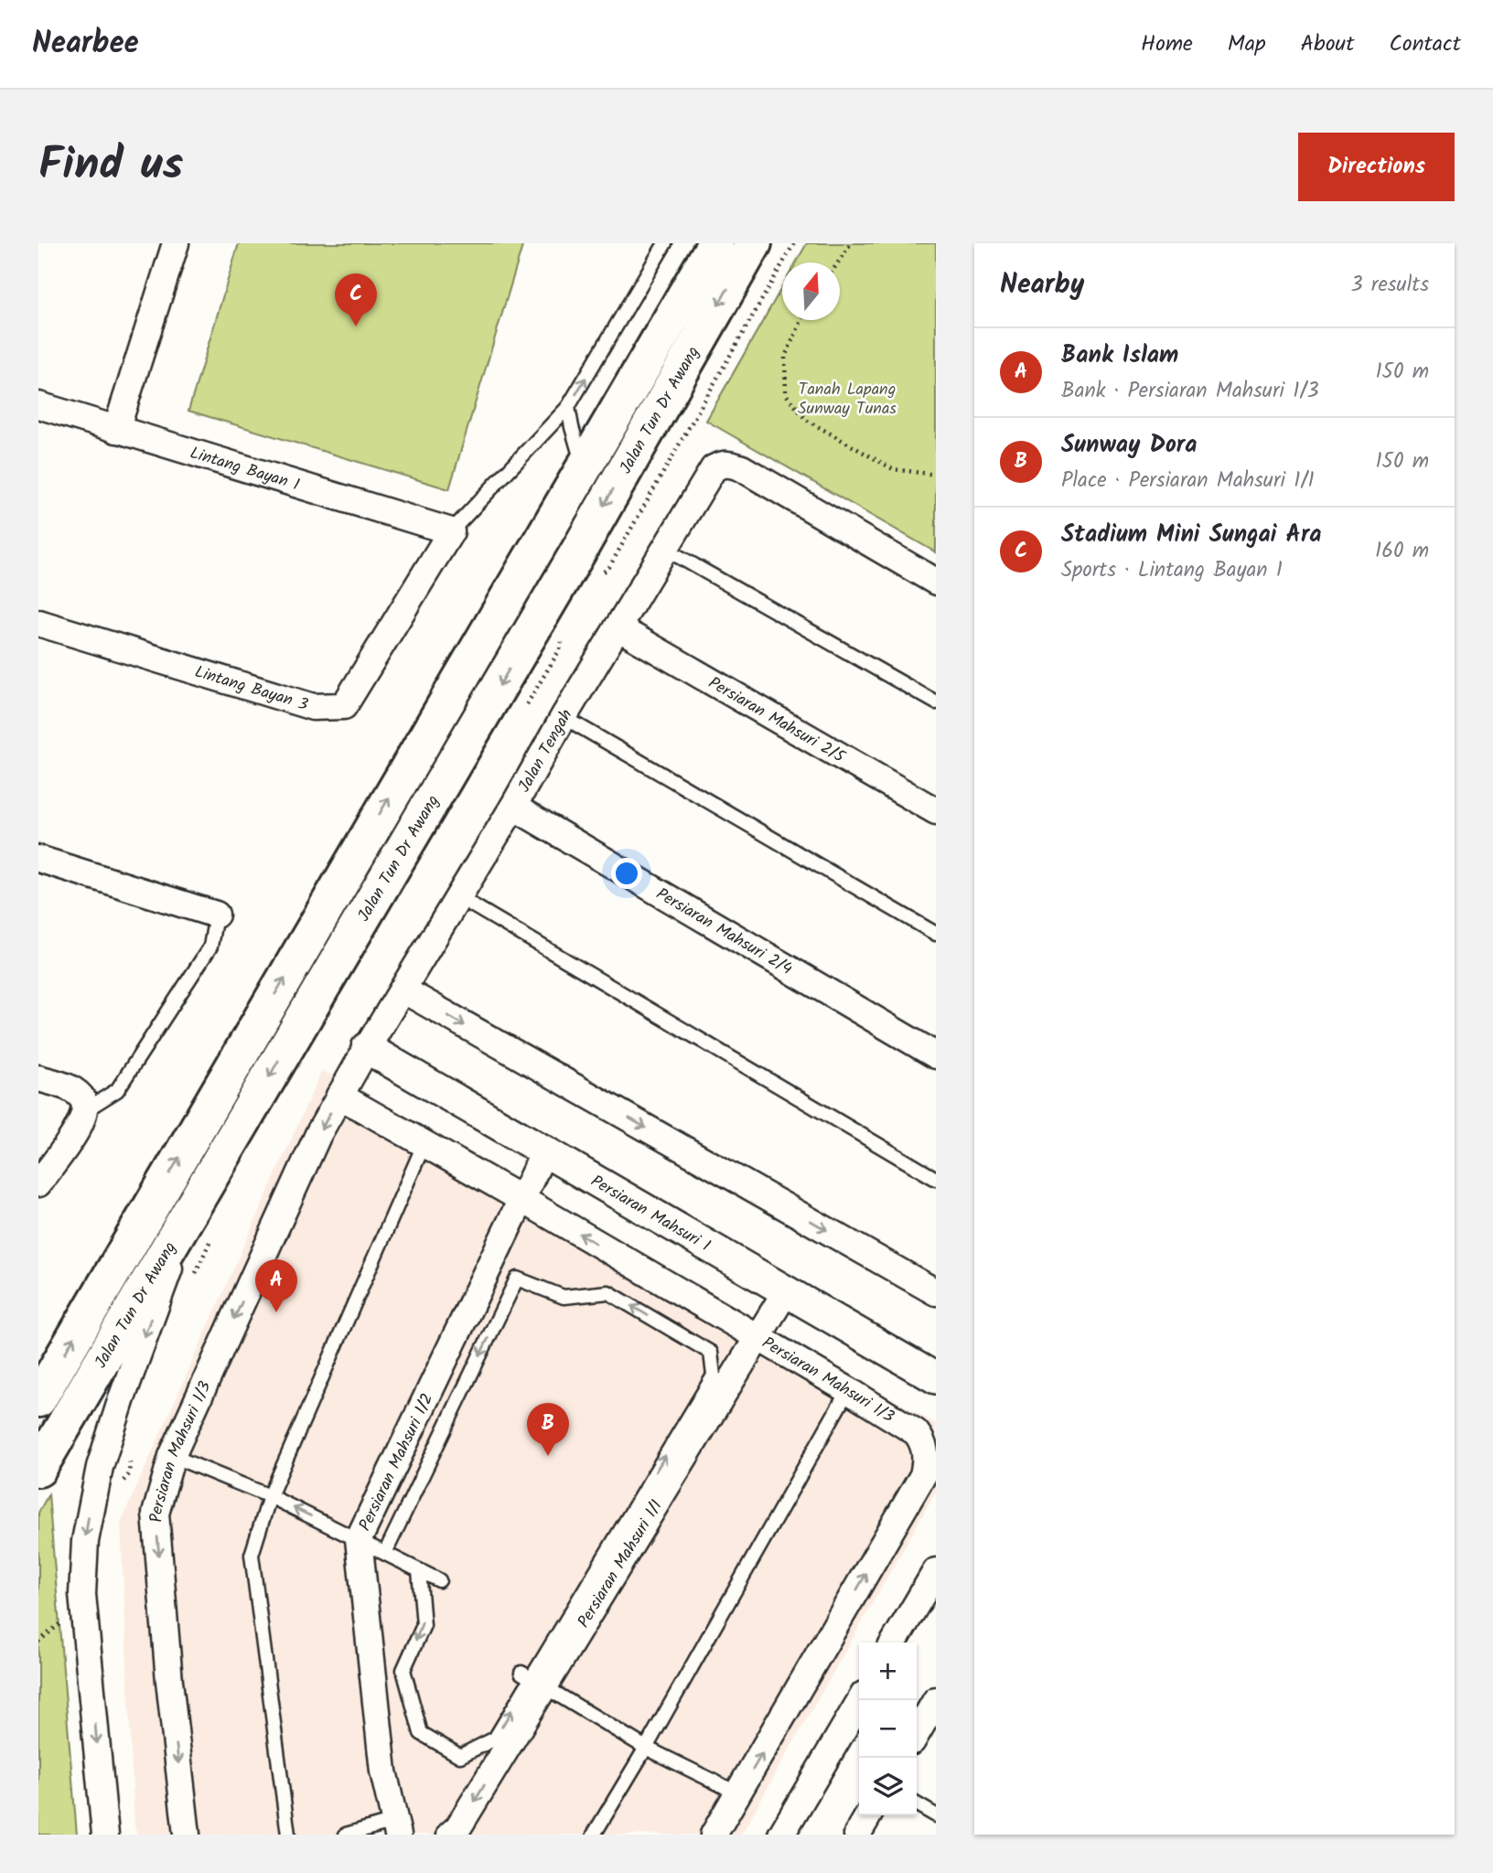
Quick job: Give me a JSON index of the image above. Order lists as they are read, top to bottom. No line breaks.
{"streets":{"main road":["Jalan Tun Dr Awang"],"street":["Lintang Bayan 1","Lintang Bayan 3","Persiaran Mahsuri 2/5","Jalan Tengah","Persiaran Mahsuri 2/4","Persiaran Mahsuri 1","Persiaran Mahsuri 1/3","Persiaran Mahsuri 1/2","Persiaran Mahsuri 1/1"]},"crossings":[["Lintang Bayan 1","Lintang Bayan 3"],["Persiaran Mahsuri 2/5","Jalan Tengah"],["Jalan Tengah","Persiaran Mahsuri 2/4"],["Jalan Tengah","Persiaran Mahsuri 1"],["Jalan Tengah","Persiaran Mahsuri 1/3"],["Persiaran Mahsuri 1","Persiaran Mahsuri 1/3"],["Persiaran Mahsuri 1","Persiaran Mahsuri 1/2"],["Persiaran Mahsuri 1","Persiaran Mahsuri 1/1"],["Persiaran Mahsuri 1/3","Persiaran Mahsuri 1/2"],["Persiaran Mahsuri 1/3","Persiaran Mahsuri 1/1"]],"parks":["Tanah Lapang Sunway Tunas"],"north":"top","page":{"header":"Nearbee","nav":["Home","Map","About","Contact"],"title":"Find us","buttons":"Directions","heading":["Nearby","3 results"],"pins":["C","A","B"],"list":[{"mark":"A","name":"Bank Islam","note":"Bank · Persiaran Mahsuri 1/3","value":"150 m"},{"mark":"B","name":"Sunway Dora","note":"Place · Persiaran Mahsuri 1/1","value":"150 m"},{"mark":"C","name":"Stadium Mini Sungai Ara","note":"Sports · Lintang Bayan 1","value":"160 m"}],"map_buttons":["+","−"]}}
